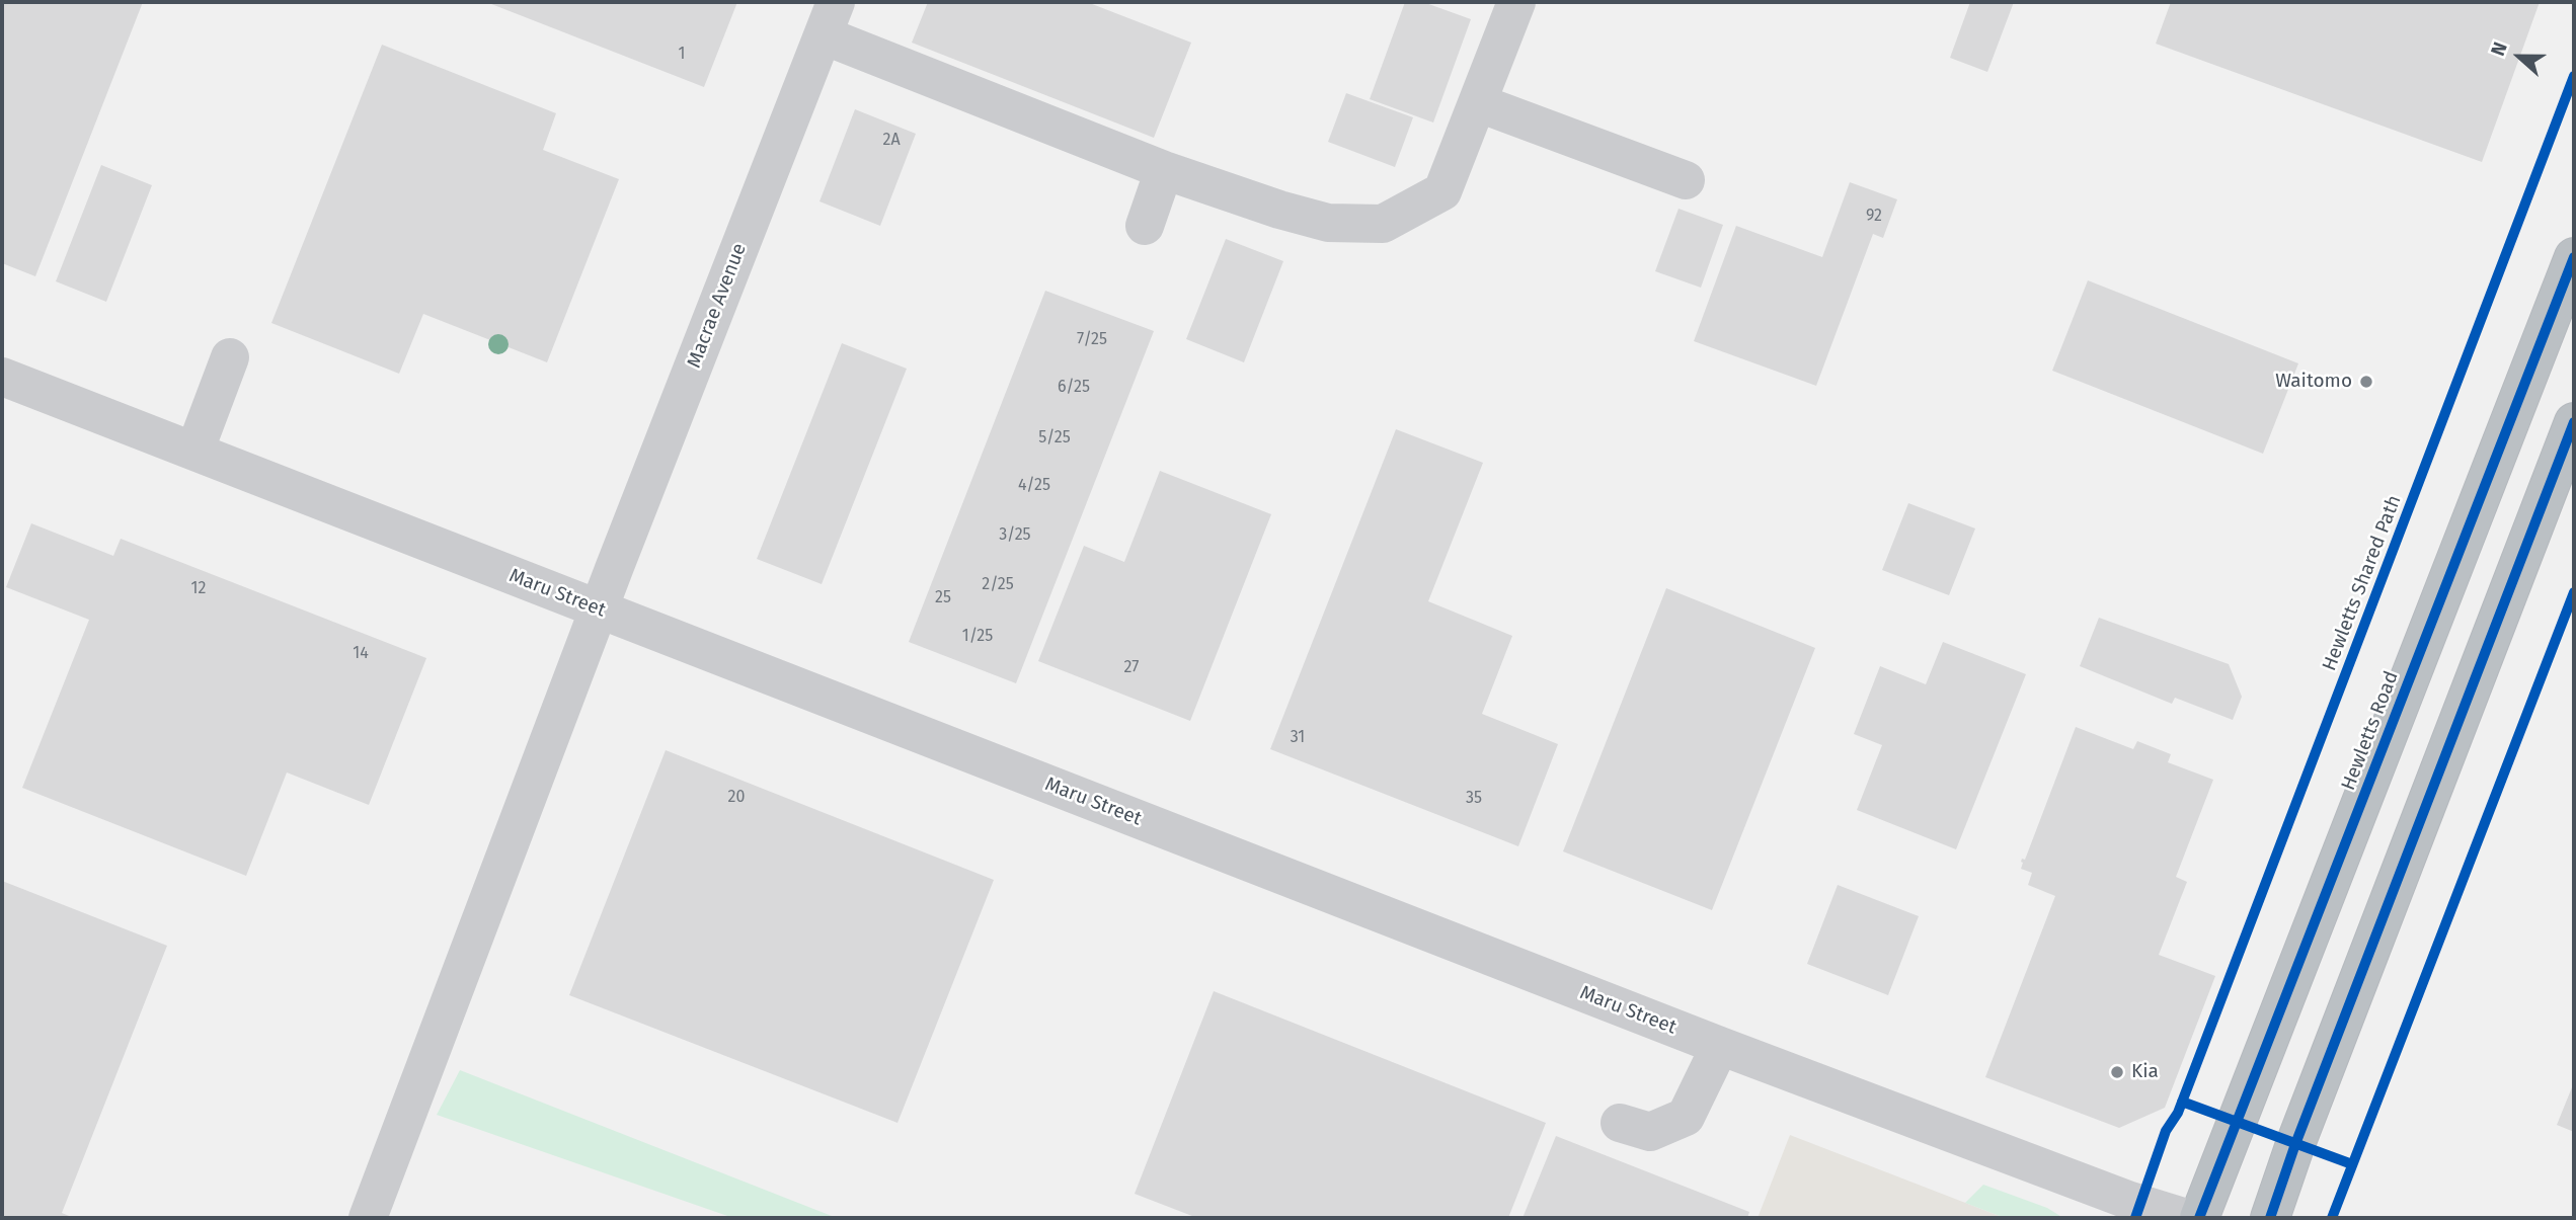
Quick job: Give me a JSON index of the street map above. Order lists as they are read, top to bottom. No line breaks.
{"streets":{"highway":["Hewletts Road"],"street":["Macrae Avenue","Maru Street"],"cycle path":["Hewletts Shared Path"]},"crossings":[["Macrae Avenue","Maru Street"]],"places":["Waitomo","Kia"],"house_numbers":["1","2A","92","7/25","6/25","5/25","4/25","3/25","2/25","12","25","1/25","14","27","31","20","35"],"north":"left"}
